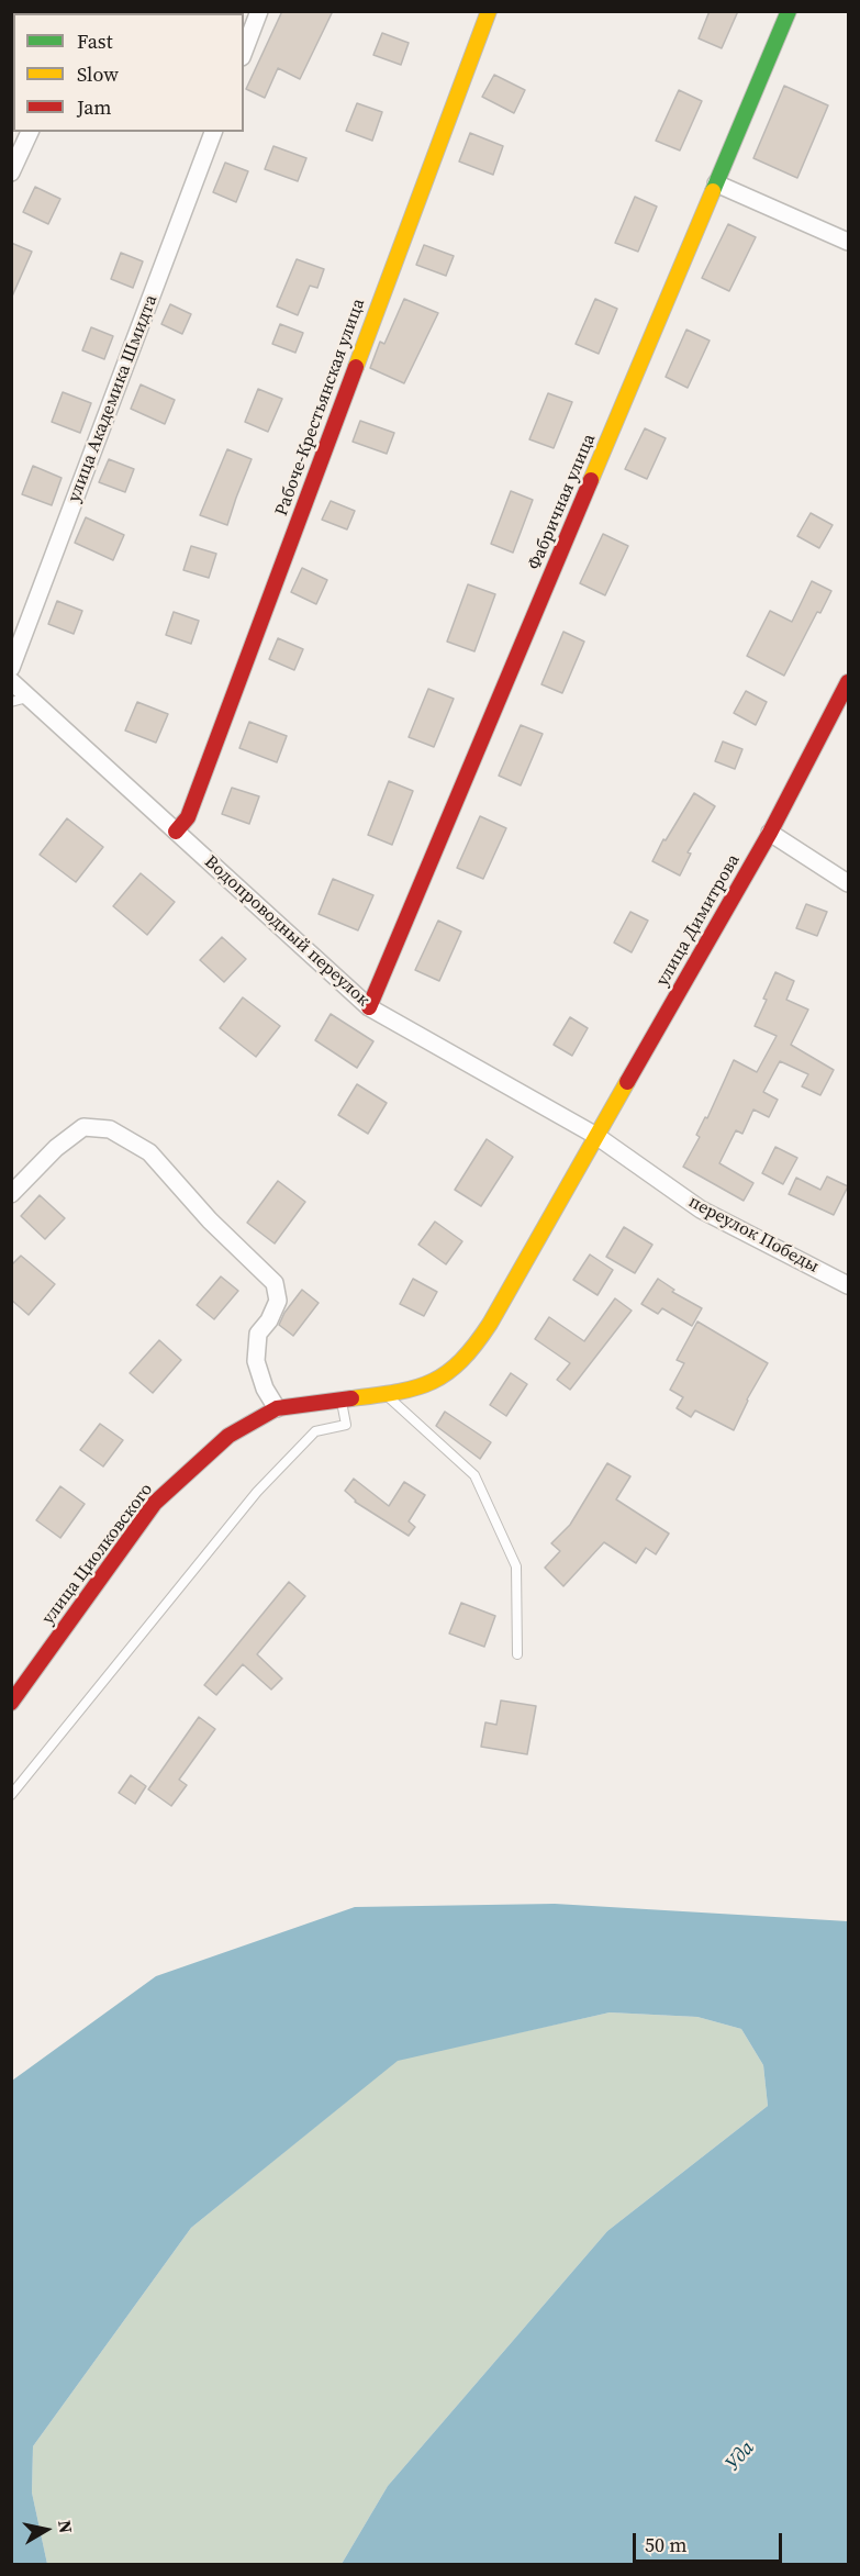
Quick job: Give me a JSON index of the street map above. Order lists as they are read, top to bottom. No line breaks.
{"streets":{"street":["улица Академика Шмидта","Рабоче-Крестьянская улица","Фабричная улица","улица Димитрова","Водопроводный переулок","переулок Победы","улица Циолковского"]},"crossings":[["Рабоче-Крестьянская улица","Водопроводный переулок"],["Фабричная улица","Водопроводный переулок"],["улица Димитрова","Водопроводный переулок"],["улица Димитрова","переулок Победы"],["улица Димитрова","улица Циолковского"],["Водопроводный переулок","переулок Победы"]],"water":["Уда"],"legend":["Fast","Slow","Jam"],"scale_bar":"50 m","north":"right"}
